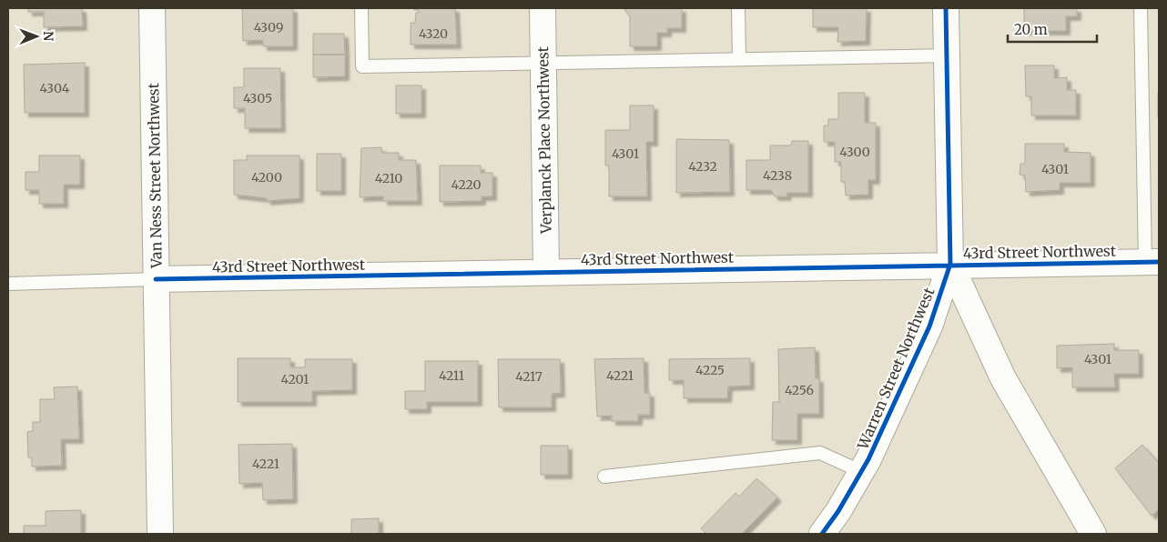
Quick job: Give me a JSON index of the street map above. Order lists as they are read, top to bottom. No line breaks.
{"streets":{"street":["Verplanck Place Northwest","Van Ness Street Northwest","43rd Street Northwest","Warren Street Northwest"]},"crossings":[["Verplanck Place Northwest","43rd Street Northwest"],["Van Ness Street Northwest","43rd Street Northwest"],["43rd Street Northwest","Warren Street Northwest"]],"house_numbers":["4309","4320","4304","4305","4300","4301","4232","4301","4238","4200","4210","4220","4301","4225","4211","4221","4217","4201","4256","4221"],"scale_bar":"20 m","north":"right"}
